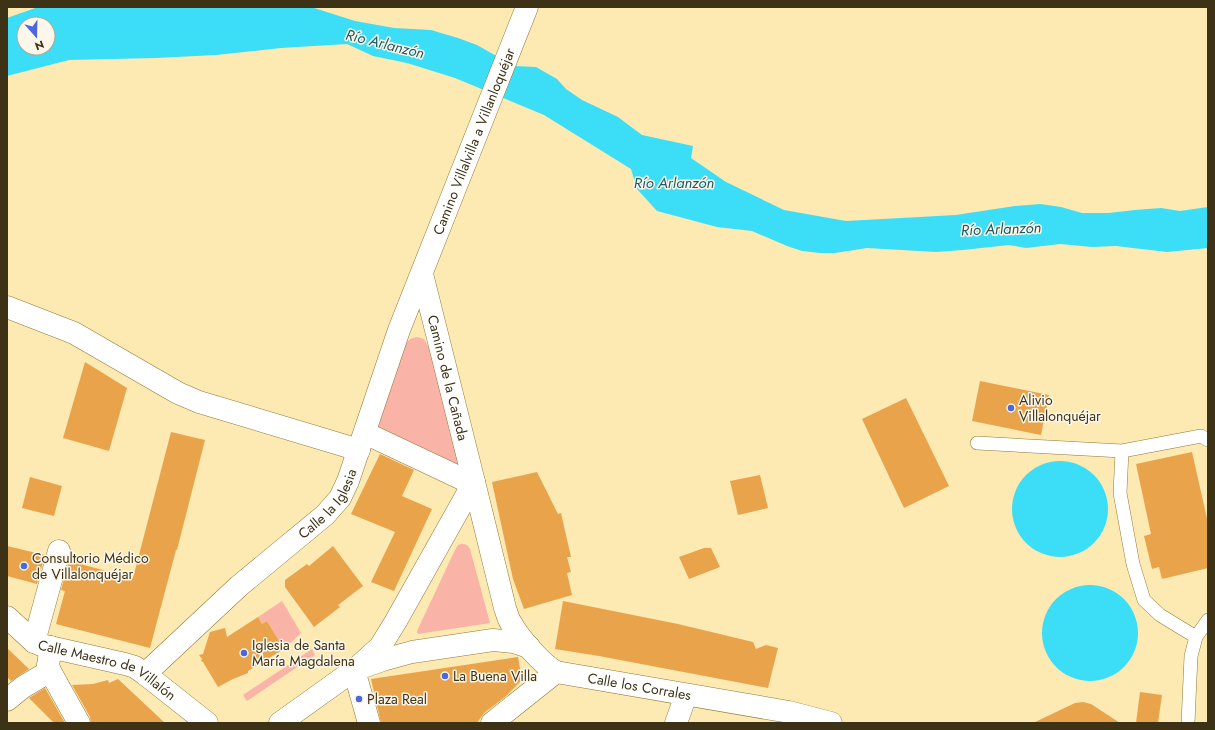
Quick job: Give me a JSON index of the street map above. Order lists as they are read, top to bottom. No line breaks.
{"streets":{"street":["Camino Villalvilla a Villanloquéjar","Camino de la Cañada","Calle la Iglesia","Calle Maestro de Villalón","Calle los Corrales"]},"crossings":[["Camino Villalvilla a Villanloquéjar","Camino de la Cañada"],["Camino Villalvilla a Villanloquéjar","Calle la Iglesia"],["Camino de la Cañada","Calle la Iglesia"],["Camino de la Cañada","Calle los Corrales"],["Calle la Iglesia","Calle Maestro de Villalón"]],"water":["Río Arlanzón"],"places":["Alivio Villalonquéjar","Consultorio Médico de Villalonquéjar","Iglesia de Santa María Magdalena","La Buena Villa","Plaza Real"],"north":"bottom"}
